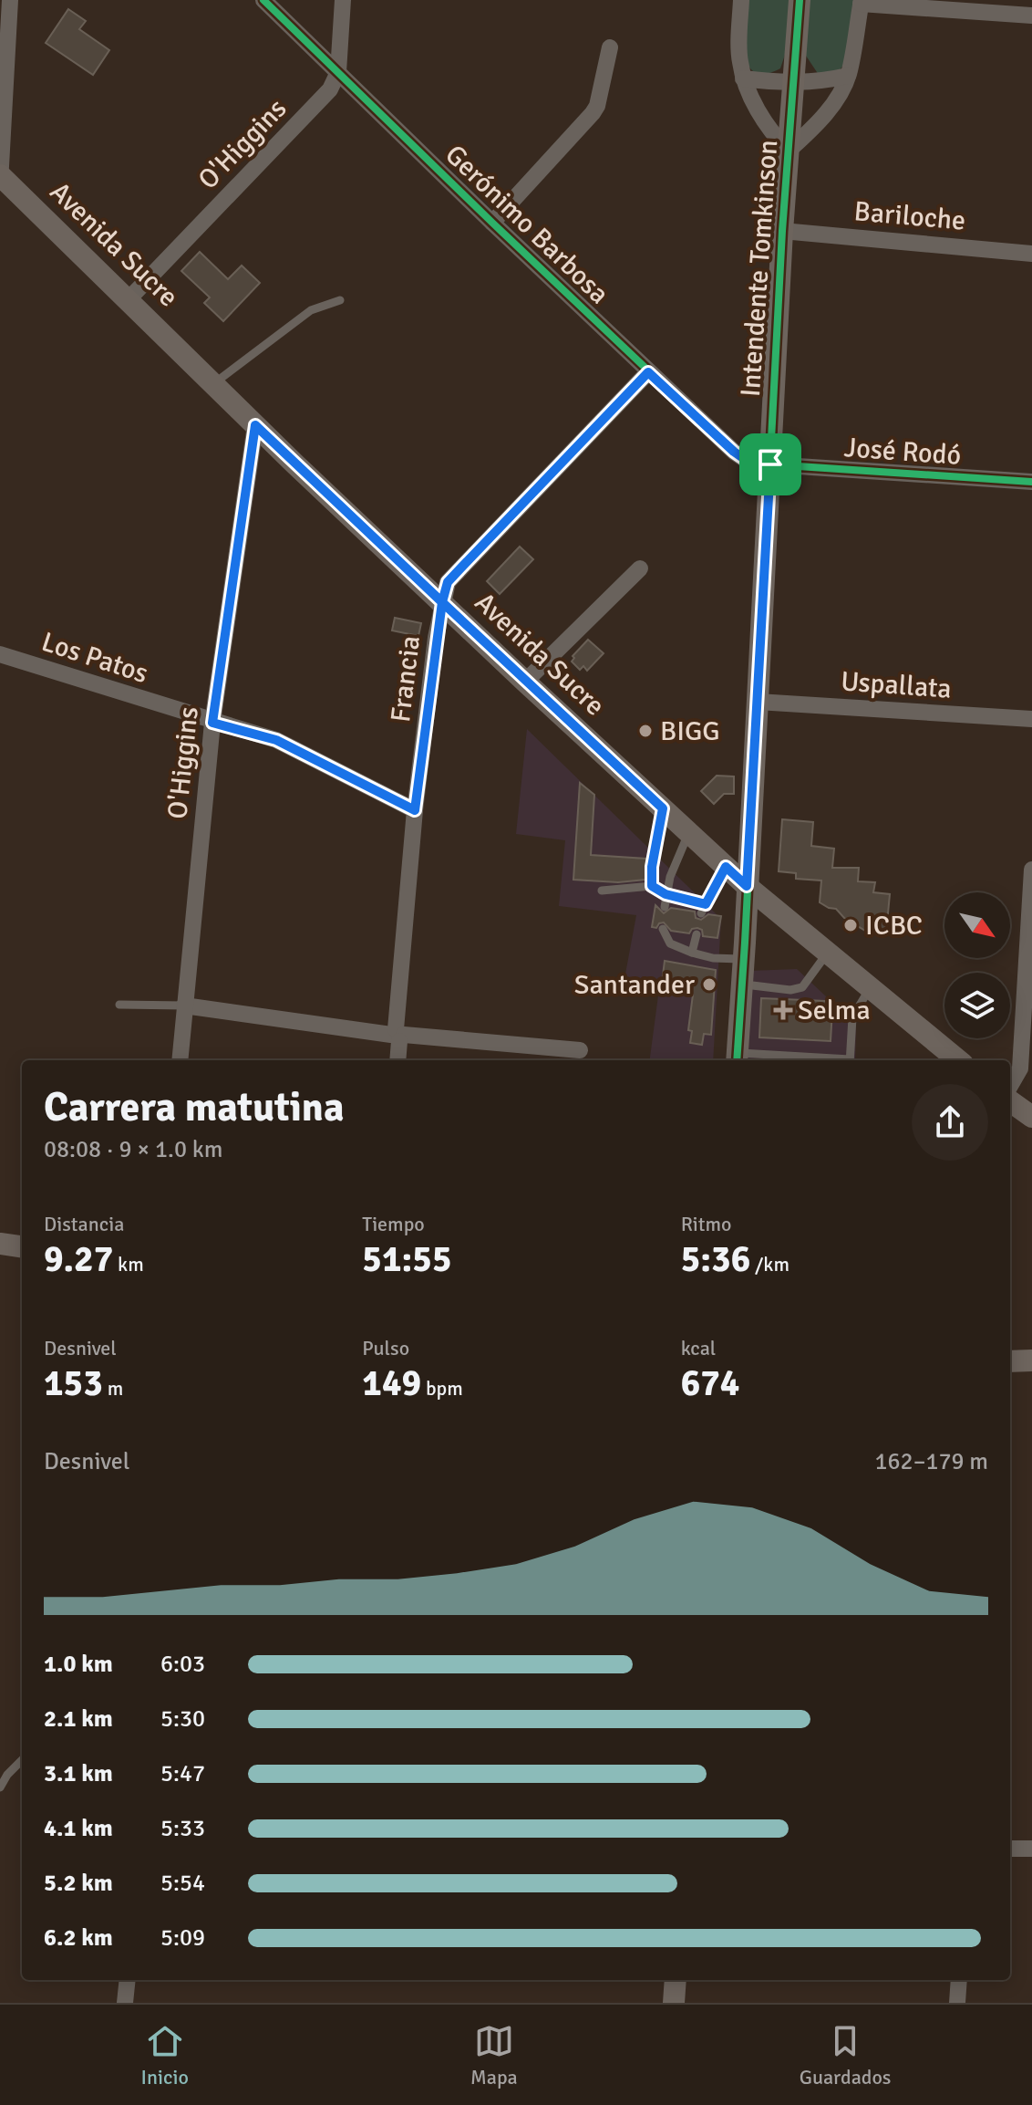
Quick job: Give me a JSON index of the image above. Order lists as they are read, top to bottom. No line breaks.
{"streets":{"main road":["Avenida Sucre","Intendente Tomkinson"],"street":["O'Higgins","Bariloche","Gerónimo Barbosa","José Rodó","Los Patos","Francia","Uspallata"]},"crossings":[["O'Higgins","Gerónimo Barbosa"],["O'Higgins","Avenida Sucre"],["O'Higgins","Los Patos"],["Bariloche","Intendente Tomkinson"],["Gerónimo Barbosa","Intendente Tomkinson"],["Gerónimo Barbosa","José Rodó"],["Gerónimo Barbosa","Francia"],["Avenida Sucre","Intendente Tomkinson"],["Avenida Sucre","Francia"],["Intendente Tomkinson","José Rodó"],["Intendente Tomkinson","Uspallata"],["Los Patos","Francia"]],"places":{"other":["BIGG","ICBC","Santander"],"health":["Selma"]},"north":"bottom right","page":{"heading":["Carrera matutina","08:08 · 9 × 1.0 km"],"stats":[["Distancia","9.27 km"],["Tiempo","51:55"],["Ritmo","5:36 /km"],["Desnivel","153 m"],["Pulso","149 bpm"],["kcal","674"]],"chart":["Desnivel","162–179 m"],"list":[{"name":"1.0 km","note":"6:03"},{"name":"2.1 km","note":"5:30"},{"name":"3.1 km","note":"5:47"},{"name":"4.1 km","note":"5:33"},{"name":"5.2 km","note":"5:54"},{"name":"6.2 km","note":"5:09"}],"tabs":["Inicio","Mapa","Guardados"]}}
